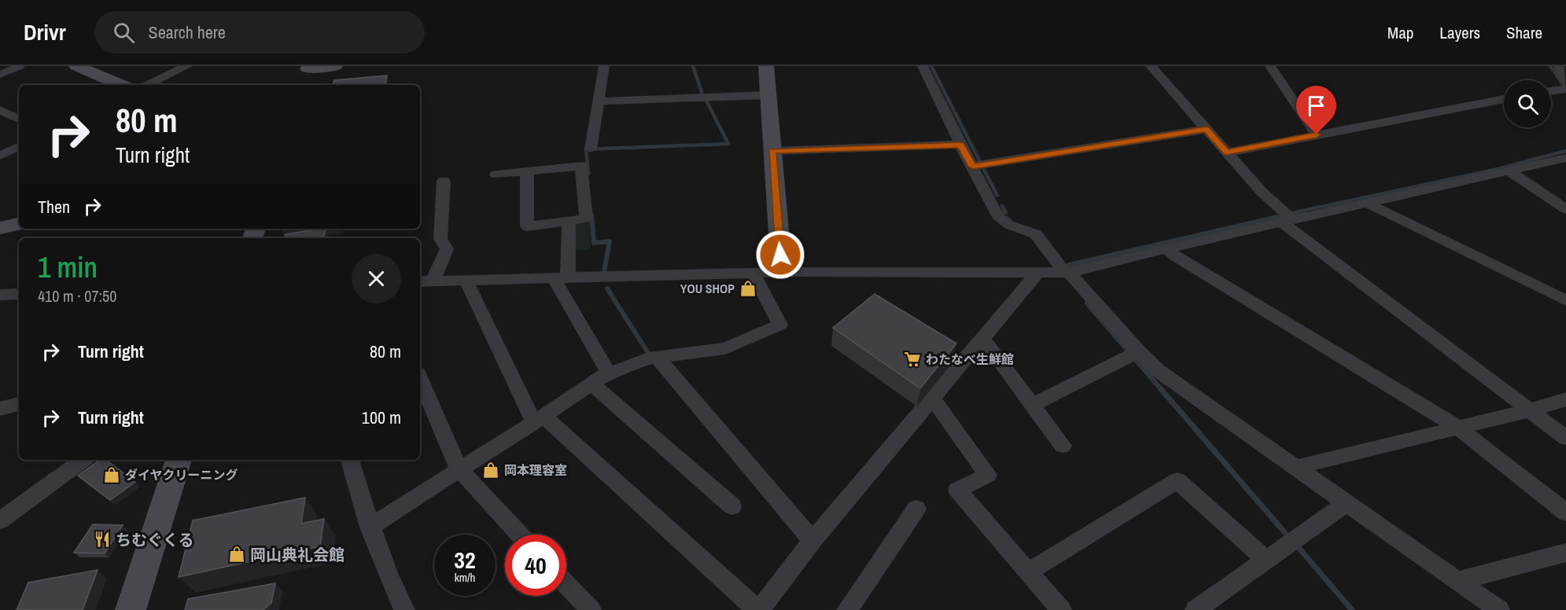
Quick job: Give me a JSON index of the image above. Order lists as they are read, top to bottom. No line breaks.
{"places":{"shop":["YOU SHOP","岡本理容室","ダイヤクリーニング","岡山典礼会館"],"supermarket":["わたなべ生鮮館"],"restaurant":["ちむぐくる"]},"page":{"header":"Drivr","search":"Search here","nav":["Map","Layers","Share"],"turn":["80 m","Turn right"],"then":"Then","heading":["1 min","410 m · 07:50"],"list":[{"name":"Turn right","value":"80 m"},{"name":"Turn right","value":"100 m"}],"speed":"32 km/h","limit":"40"}}
